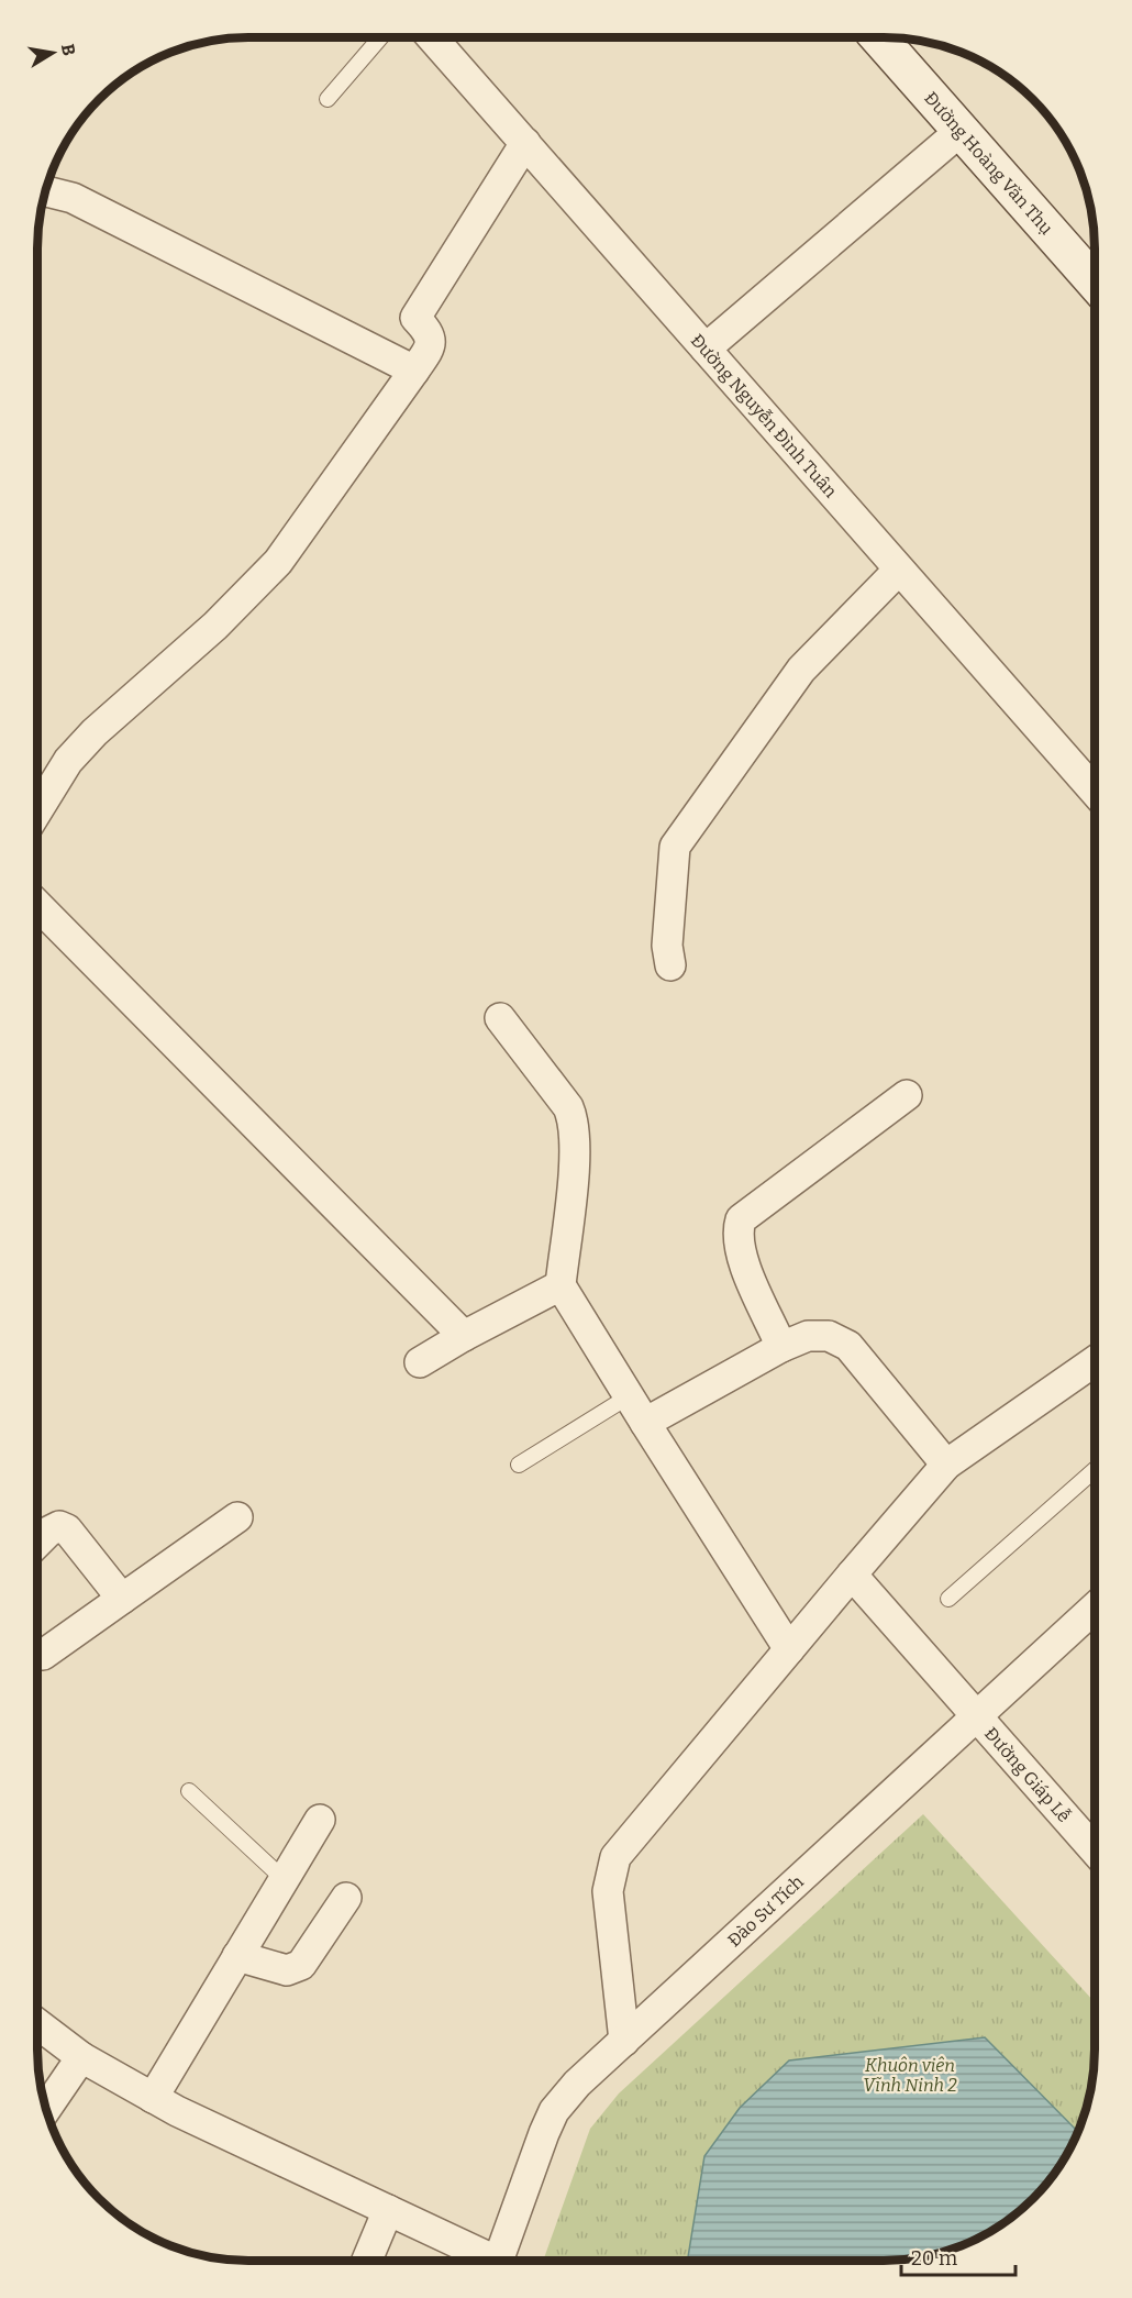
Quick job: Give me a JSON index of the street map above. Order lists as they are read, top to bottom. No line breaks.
{"streets":{"street":["Đường Hoàng Văn Thụ","Đường Nguyễn Đình Tuân","Đường Giáp Lễ","Đào Sư Tích"]},"crossings":[["Đường Giáp Lễ","Đào Sư Tích"]],"parks":["Khuôn viên Vĩnh Ninh 2"],"scale_bar":"20 m","north":"right"}
